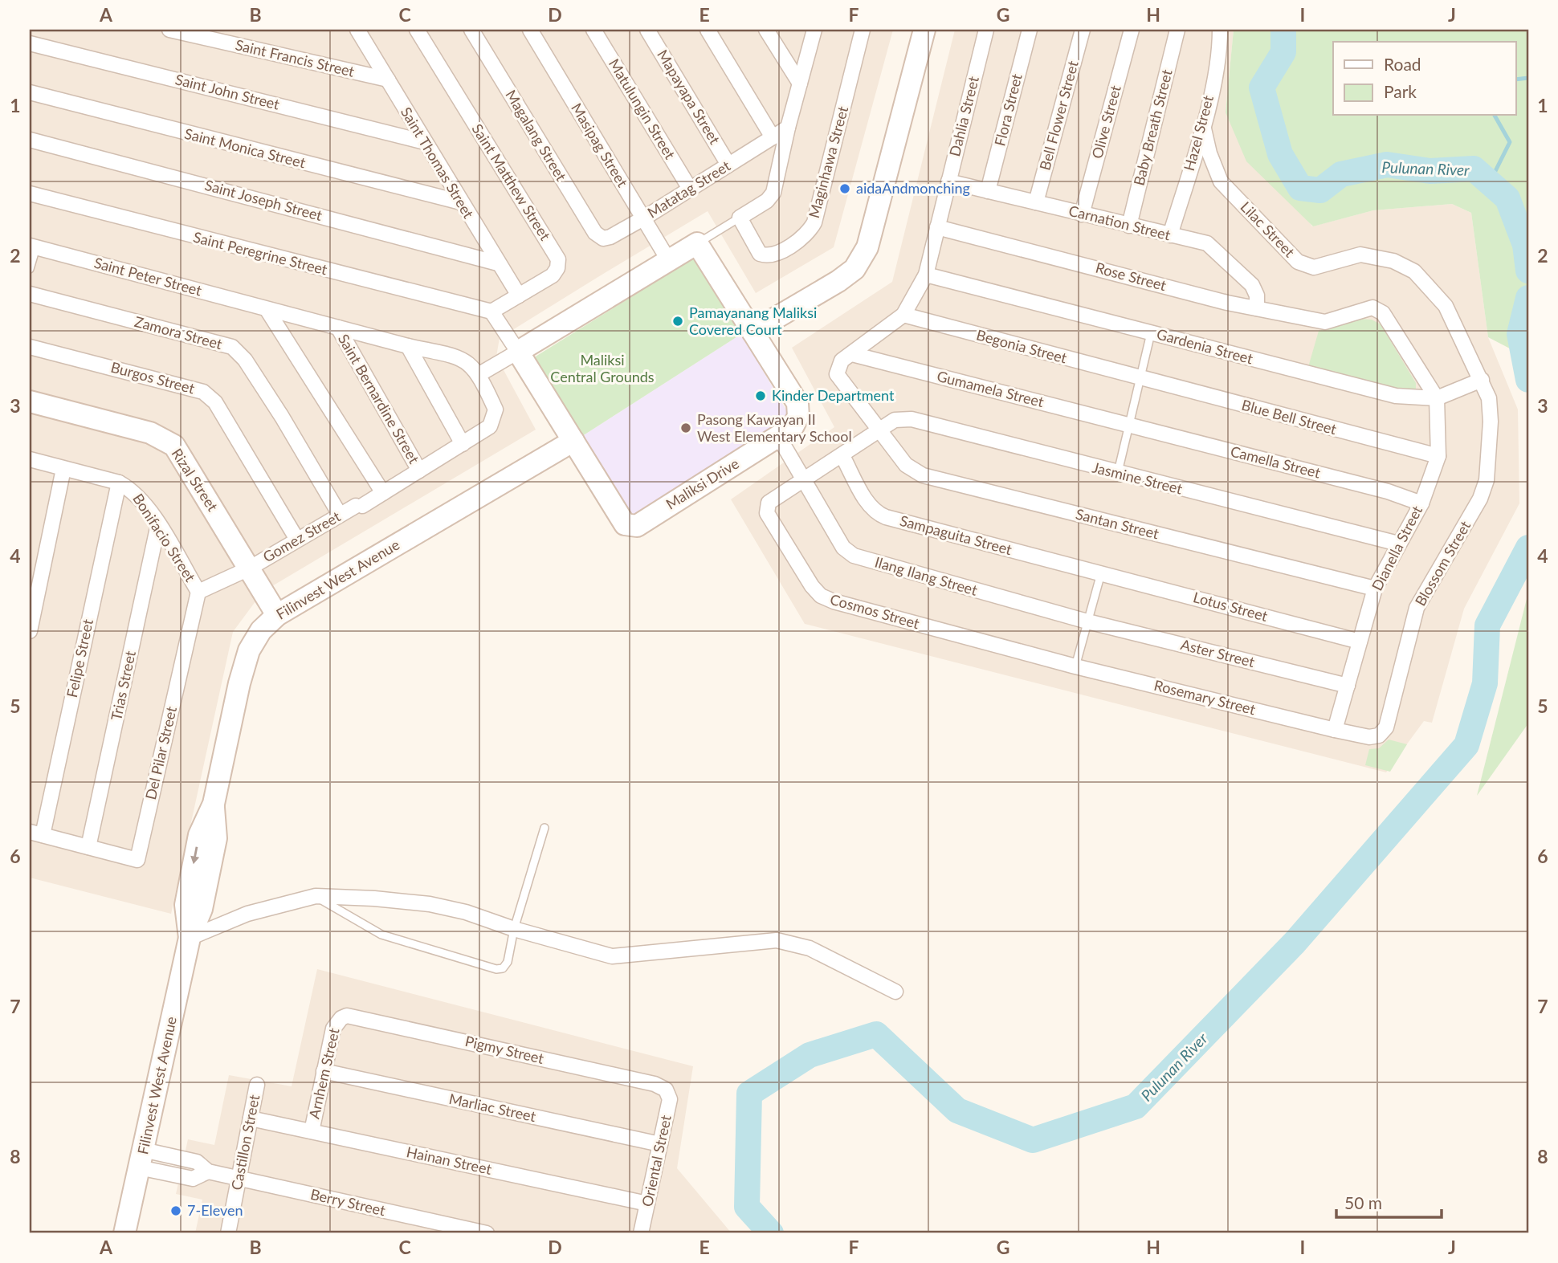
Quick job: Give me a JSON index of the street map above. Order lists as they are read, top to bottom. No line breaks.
{"streets":{"street":["Saint Francis Street","Saint John Street","Mapayapa Street","Matulungin Street","Flora Street","Bell Flower Street","Dahlia Street","Olive Street","Baby Breath Street","Hazel Street","Magalang Street","Masipag Street","Saint Monica Street","Maginhawa Street","Saint Thomas Street","Saint Matthew Street","Matatag Street","Saint Joseph Street","Carnation Street","Lilac Street","Saint Peregrine Street","Saint Peter Street","Rose Street","Zamora Street","Begonia Street","Gardenia Street","Burgos Street","Gumamela Street","Saint Bernardine Street","Blue Bell Street","Camella Street","Jasmine Street","Rizal Street","Maliksi Drive","Santan Street","Sampaguita Street","Gomez Street","Bonifacio Street","Dianella Street","Blossom Street","Ilang Ilang Street","Filinvest West Avenue","Lotus Street","Cosmos Street","Aster Street","Felipe Street","Trias Street","Rosemary Street","Del Pilar Street","Pigmy Street","Arnhem Street","Marliac Street","Castillon Street","Hainan Street","Oriental Street","Berry Street"]},"crossings":[["Saint Francis Street","Saint Thomas Street"],["Saint John Street","Saint Thomas Street"],["Mapayapa Street","Matatag Street"],["Matulungin Street","Matatag Street"],["Flora Street","Carnation Street"],["Bell Flower Street","Carnation Street"],["Dahlia Street","Carnation Street"],["Dahlia Street","Rose Street"],["Dahlia Street","Begonia Street"],["Dahlia Street","Gardenia Street"],["Dahlia Street","Gumamela Street"],["Dahlia Street","Jasmine Street"],["Dahlia Street","Santan Street"],["Olive Street","Carnation Street"],["Baby Breath Street","Carnation Street"],["Hazel Street","Carnation Street"],["Hazel Street","Lilac Street"],["Magalang Street","Matatag Street"],["Masipag Street","Matatag Street"],["Saint Monica Street","Saint Thomas Street"],["Saint Thomas Street","Saint Matthew Street"],["Saint Thomas Street","Saint Joseph Street"],["Saint Matthew Street","Saint Peregrine Street"],["Carnation Street","Rose Street"],["Lilac Street","Gardenia Street"],["Lilac Street","Blossom Street"],["Saint Peter Street","Saint Bernardine Street"],["Saint Peter Street","Gomez Street"],["Rose Street","Gardenia Street"],["Rose Street","Dianella Street"],["Zamora Street","Gomez Street"],["Begonia Street","Blue Bell Street"],["Gardenia Street","Dianella Street"],["Gardenia Street","Blossom Street"],["Burgos Street","Gomez Street"],["Gumamela Street","Camella Street"],["Saint Bernardine Street","Gomez Street"],["Blue Bell Street","Dianella Street"],["Camella Street","Dianella Street"],["Jasmine Street","Santan Street"],["Jasmine Street","Dianella Street"],["Rizal Street","Gomez Street"],["Rizal Street","Filinvest West Avenue"],["Maliksi Drive","Ilang Ilang Street"],["Maliksi Drive","Filinvest West Avenue"],["Santan Street","Dianella Street"],["Sampaguita Street","Lotus Street"],["Bonifacio Street","Felipe Street"],["Bonifacio Street","Trias Street"],["Bonifacio Street","Del Pilar Street"],["Dianella Street","Blossom Street"],["Dianella Street","Lotus Street"],["Dianella Street","Aster Street"],["Dianella Street","Rosemary Street"],["Blossom Street","Rosemary Street"],["Ilang Ilang Street","Cosmos Street"],["Ilang Ilang Street","Aster Street"],["Filinvest West Avenue","Berry Street"],["Cosmos Street","Rosemary Street"],["Felipe Street","Del Pilar Street"],["Trias Street","Del Pilar Street"],["Pigmy Street","Arnhem Street"],["Pigmy Street","Oriental Street"],["Arnhem Street","Marliac Street"],["Arnhem Street","Hainan Street"],["Marliac Street","Oriental Street"],["Castillon Street","Hainan Street"],["Castillon Street","Berry Street"],["Hainan Street","Oriental Street"]],"water":["Pulunan River"],"parks":["Maliksi Central Grounds"],"places":["aidaAndmonching","Pamayanang Maliksi Covered Court","Kinder Department","Pasong Kawayan II West Elementary School","7-Eleven"],"legend":["Road","Park"],"scale_bar":"50 m","grid":{"columns":["A","B","C","D","E","F","G","H","I","J"],"rows":["1","2","3","4","5","6","7","8"]}}
